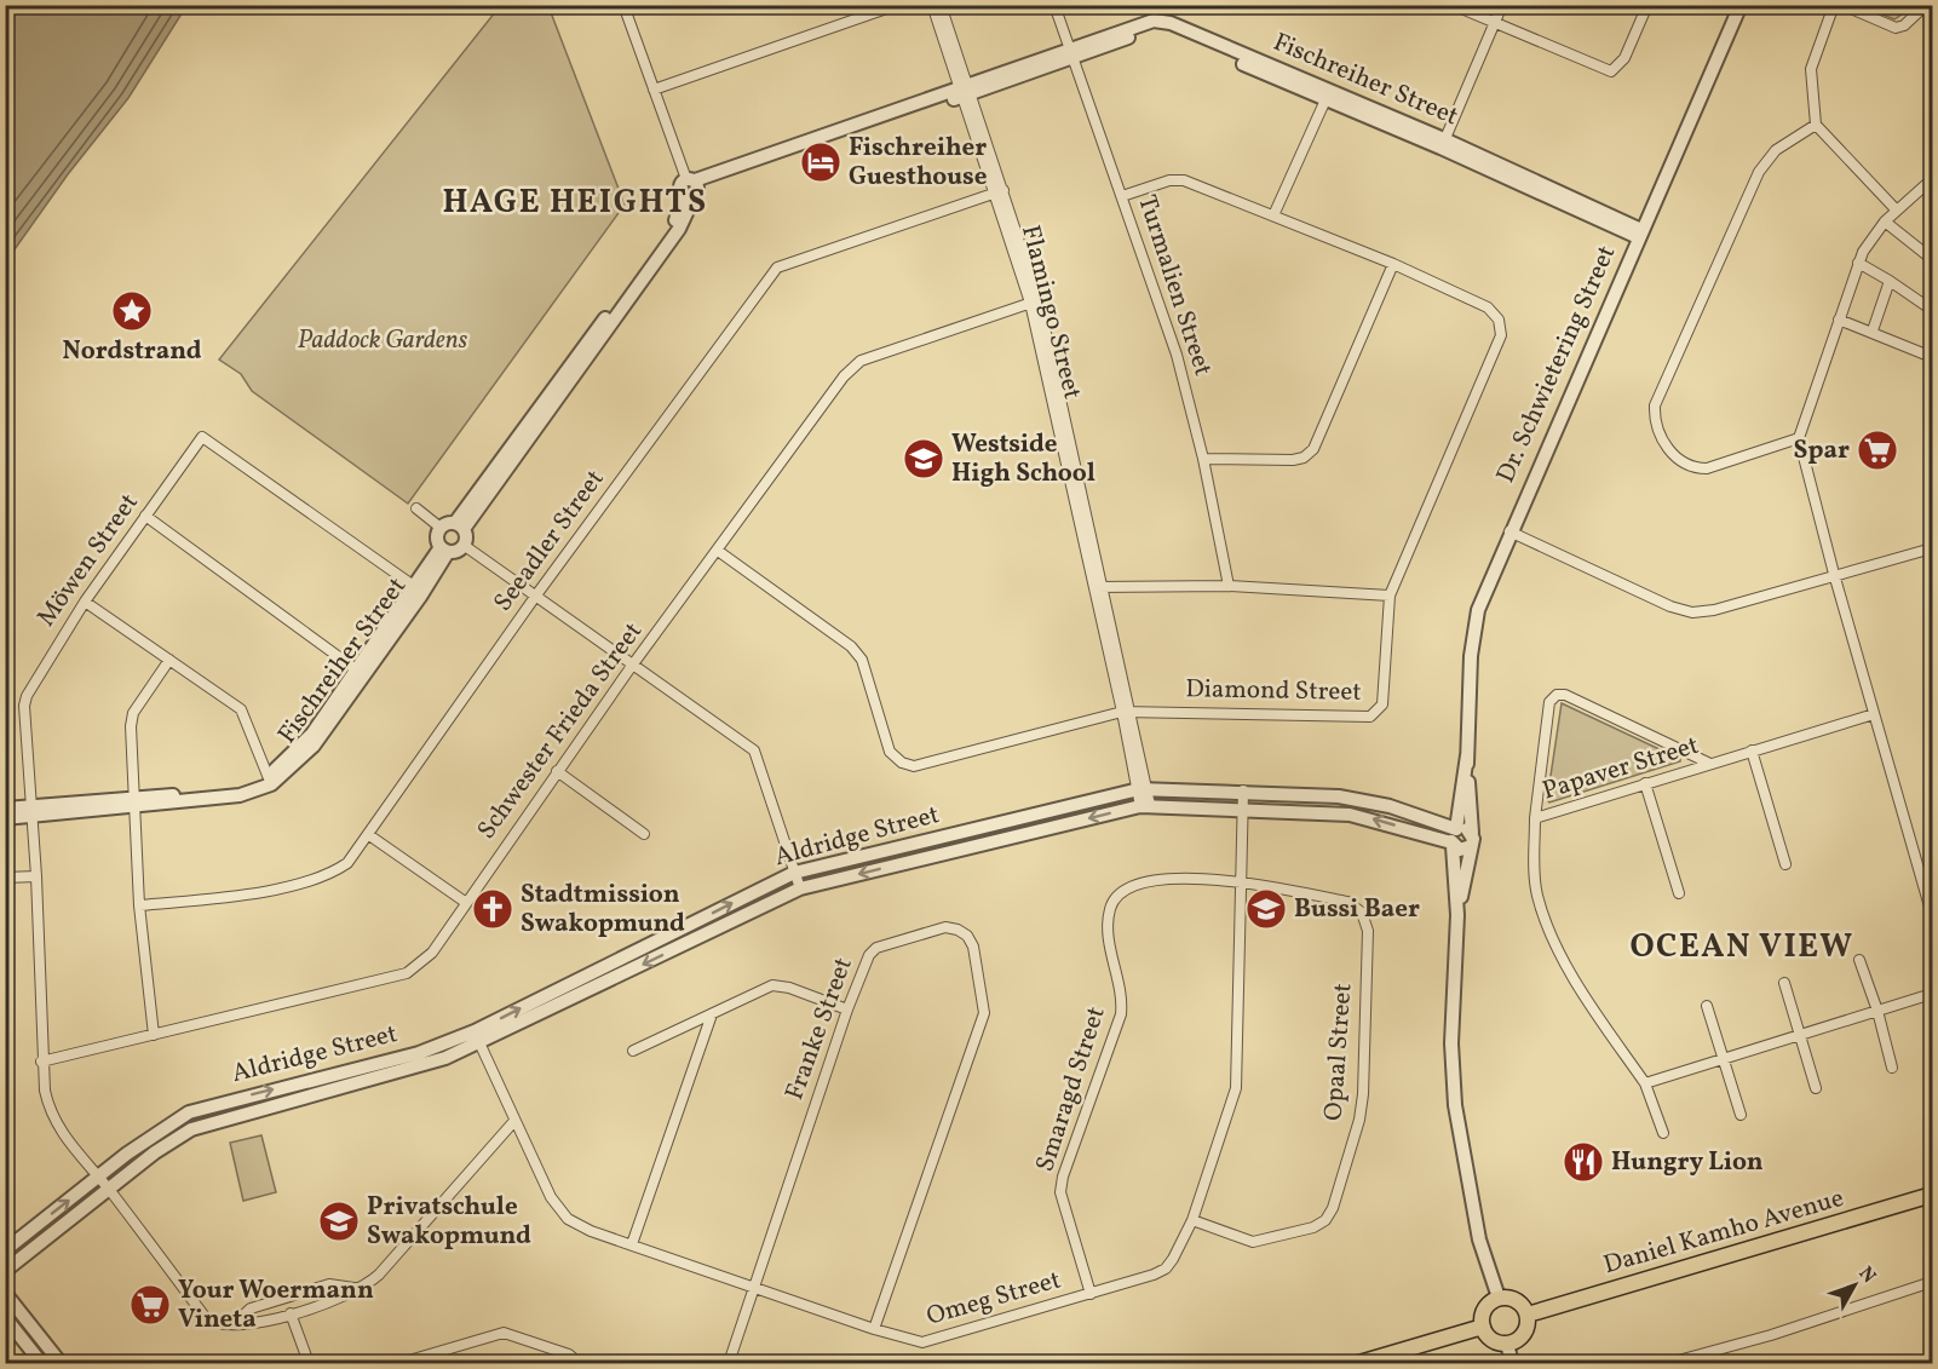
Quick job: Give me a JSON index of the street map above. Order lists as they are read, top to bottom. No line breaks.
{"streets":{"main road":["Daniel Kamho Avenue"],"street":["Fischreiher Street","Turmalien Street","Flamingo Street","Dr. Schwietering Street","Seeadler Street","Möwen Street","Diamond Street","Schwester Frieda Street","Papaver Street","Aldridge Street","Franke Street","Opaal Street","Smaragd Street","Omeg Street"]},"crossings":[["Fischreiher Street","Turmalien Street"],["Fischreiher Street","Flamingo Street"],["Fischreiher Street","Dr. Schwietering Street"],["Fischreiher Street","Möwen Street"],["Turmalien Street","Diamond Street"],["Flamingo Street","Seeadler Street"],["Flamingo Street","Diamond Street"],["Flamingo Street","Schwester Frieda Street"],["Flamingo Street","Aldridge Street"],["Dr. Schwietering Street","Aldridge Street"],["Dr. Schwietering Street","Daniel Kamho Avenue"],["Möwen Street","Schwester Frieda Street"],["Möwen Street","Aldridge Street"],["Diamond Street","Schwester Frieda Street"],["Aldridge Street","Omeg Street"],["Franke Street","Omeg Street"],["Opaal Street","Smaragd Street"],["Opaal Street","Omeg Street"],["Smaragd Street","Omeg Street"]],"districts":["HAGE HEIGHTS","OCEAN VIEW"],"parks":["Paddock Gardens"],"places":{"hotel":["Fischreiher Guesthouse"],"place":["Nordstrand"],"supermarket":["Spar","Your Woermann Vineta"],"school or university":["Westside High School","Bussi Baer","Privatschule Swakopmund"],"church":["Stadtmission Swakopmund"],"restaurant":["Hungry Lion"]},"north":"top right"}
